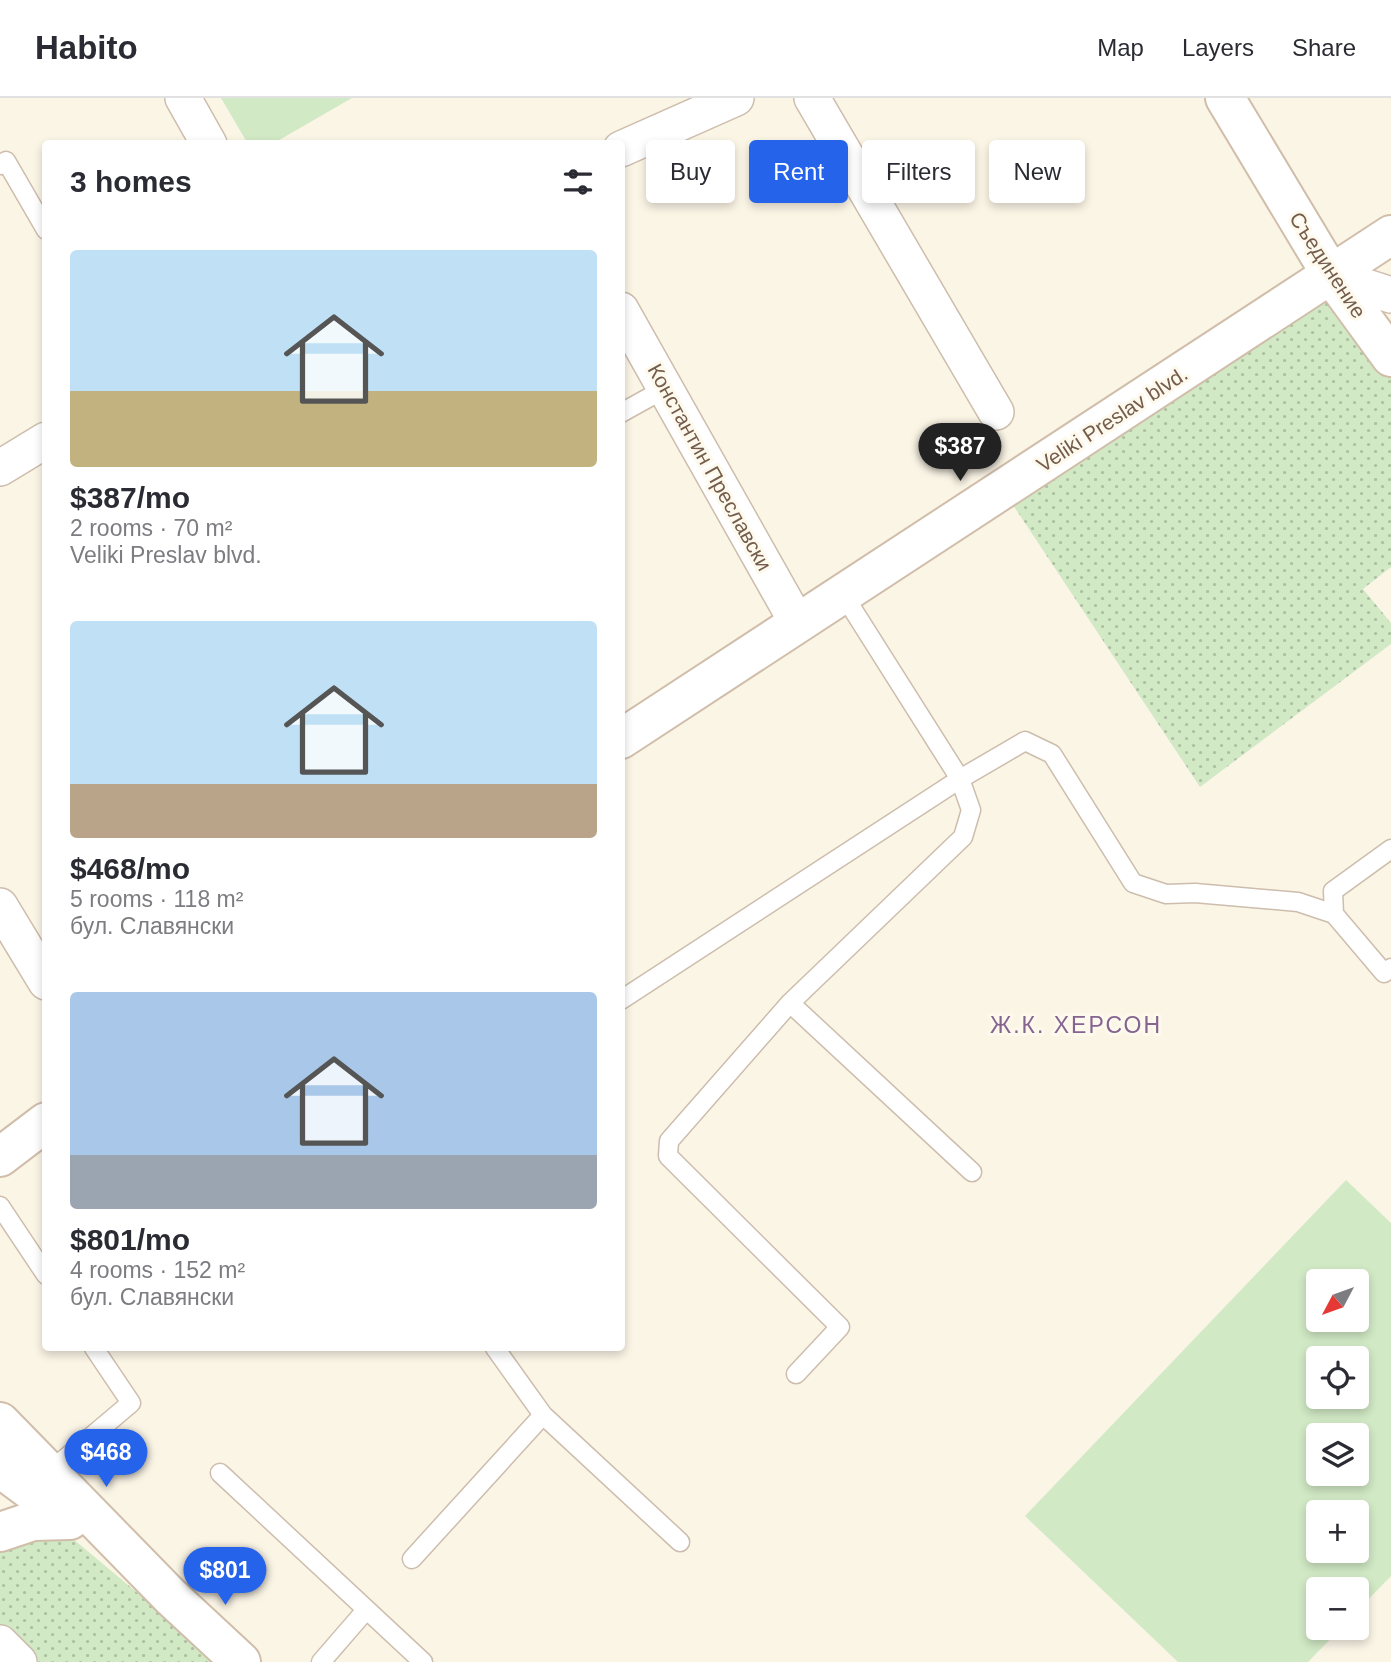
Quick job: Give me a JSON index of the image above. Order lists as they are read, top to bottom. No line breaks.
{"streets":{"main road":["Съединение","Veliki Preslav blvd."],"street":["Константин Преславски"]},"crossings":[["Съединение","Veliki Preslav blvd."],["Veliki Preslav blvd.","Константин Преславски"]],"districts":["Ж.К. ХЕРСОН"],"north":"bottom left","page":{"header":"Habito","nav":["Map","Layers","Share"],"chip":["Buy","Rent","Filters","New"],"heading":"3 homes","list":[{"name":"$387/mo","note":"2 rooms · 70 m² · Veliki Preslav blvd."},{"name":"$468/mo","note":"5 rooms · 118 m² · бул. Славянски"},{"name":"$801/mo","note":"4 rooms · 152 m² · бул. Славянски"}],"price":["$387","$468","$801"],"map_buttons":["+","−"]}}
